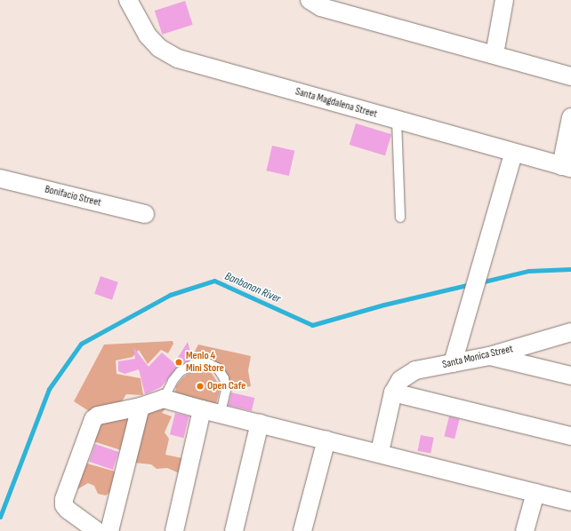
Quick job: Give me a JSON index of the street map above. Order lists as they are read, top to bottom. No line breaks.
{"streets":{"street":["Santa Magdalena Street","Bonifacio Street","Santa Monica Street"]},"water":["Banbanan River"],"places":["Menlo 4 Mini Store","Open Cafe"]}
